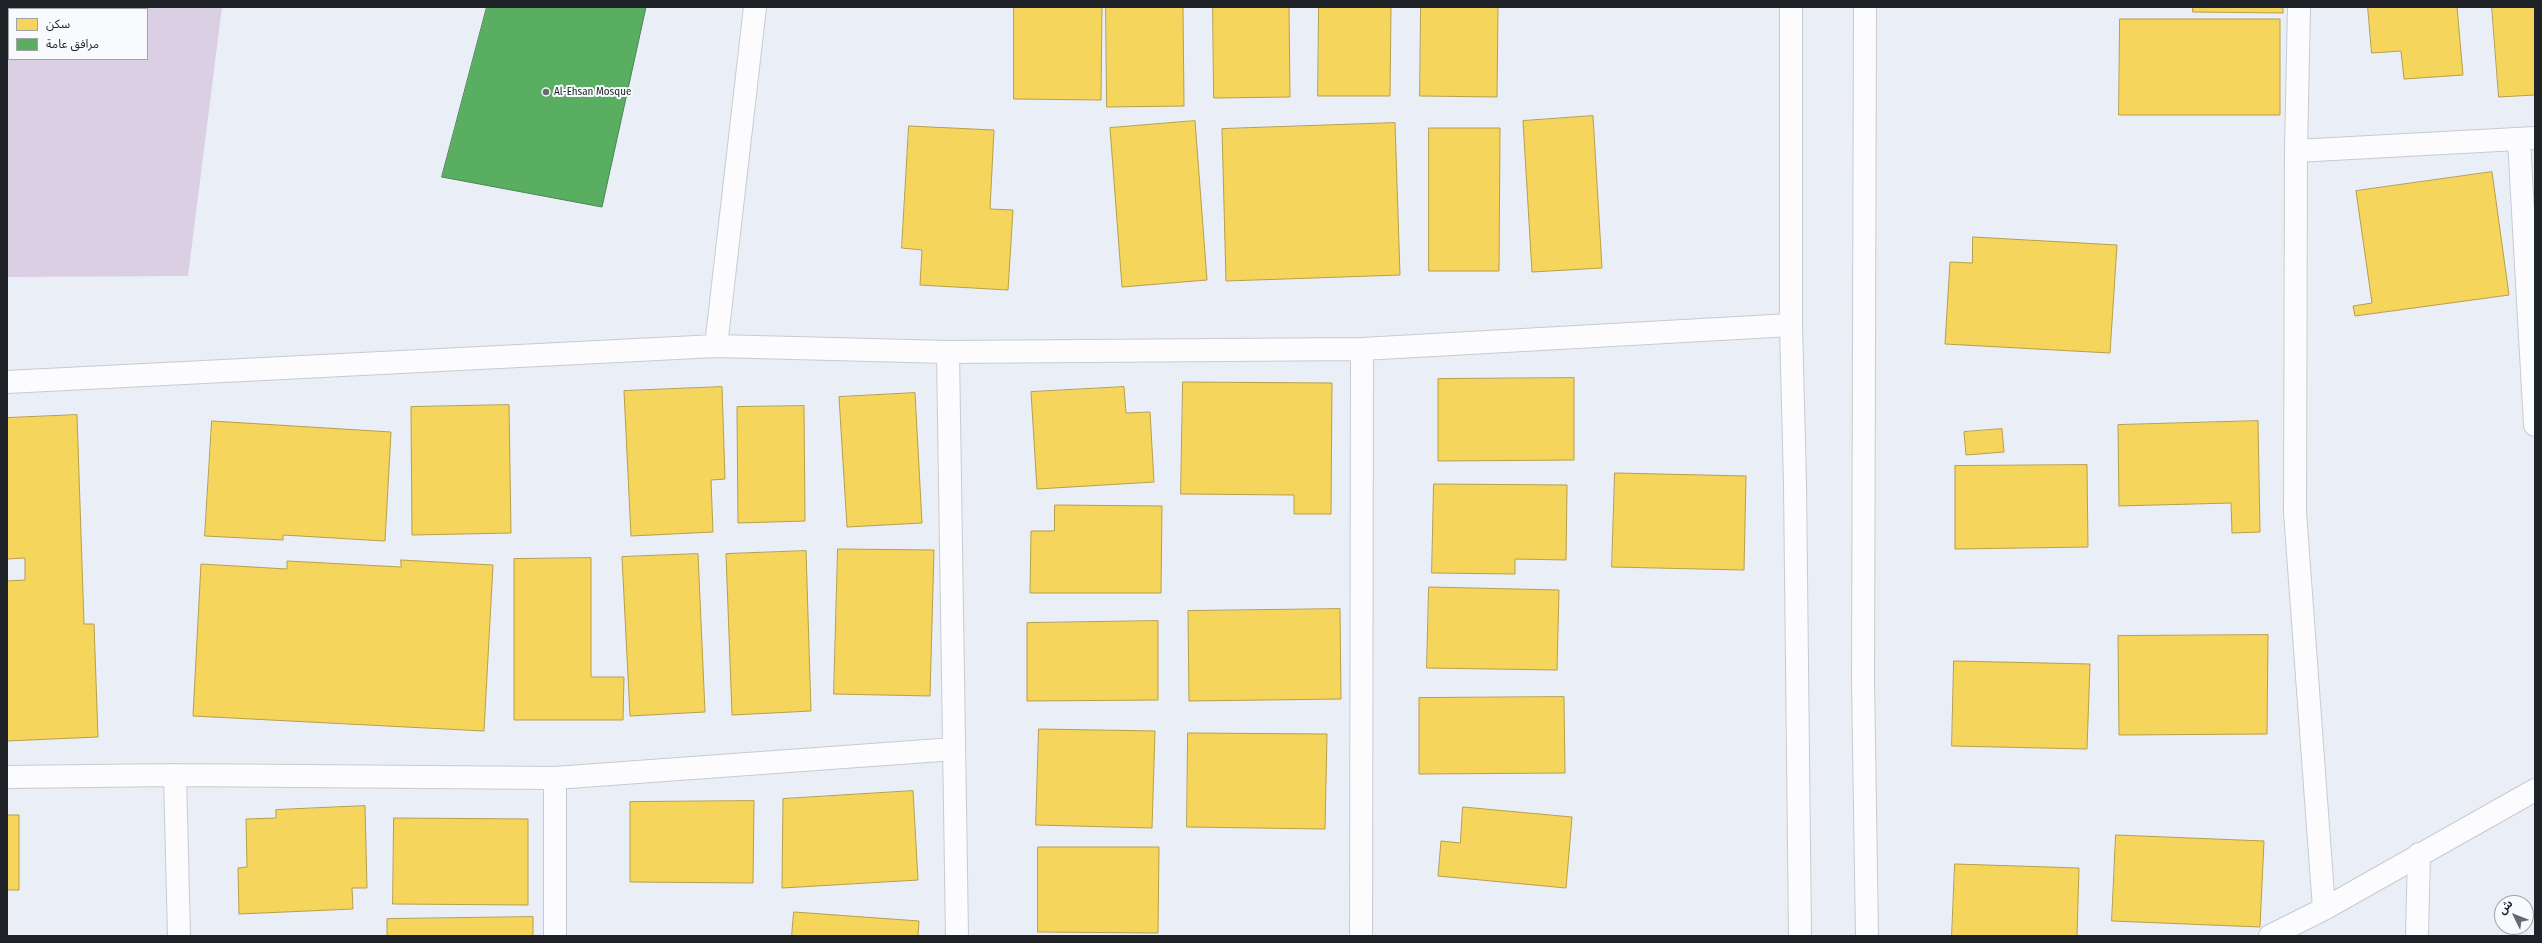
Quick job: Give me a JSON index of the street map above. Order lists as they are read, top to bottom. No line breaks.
{"places":["Al-Ehsan Mosque"],"legend":["سكن","مرافق عامة"],"north":"top left"}
